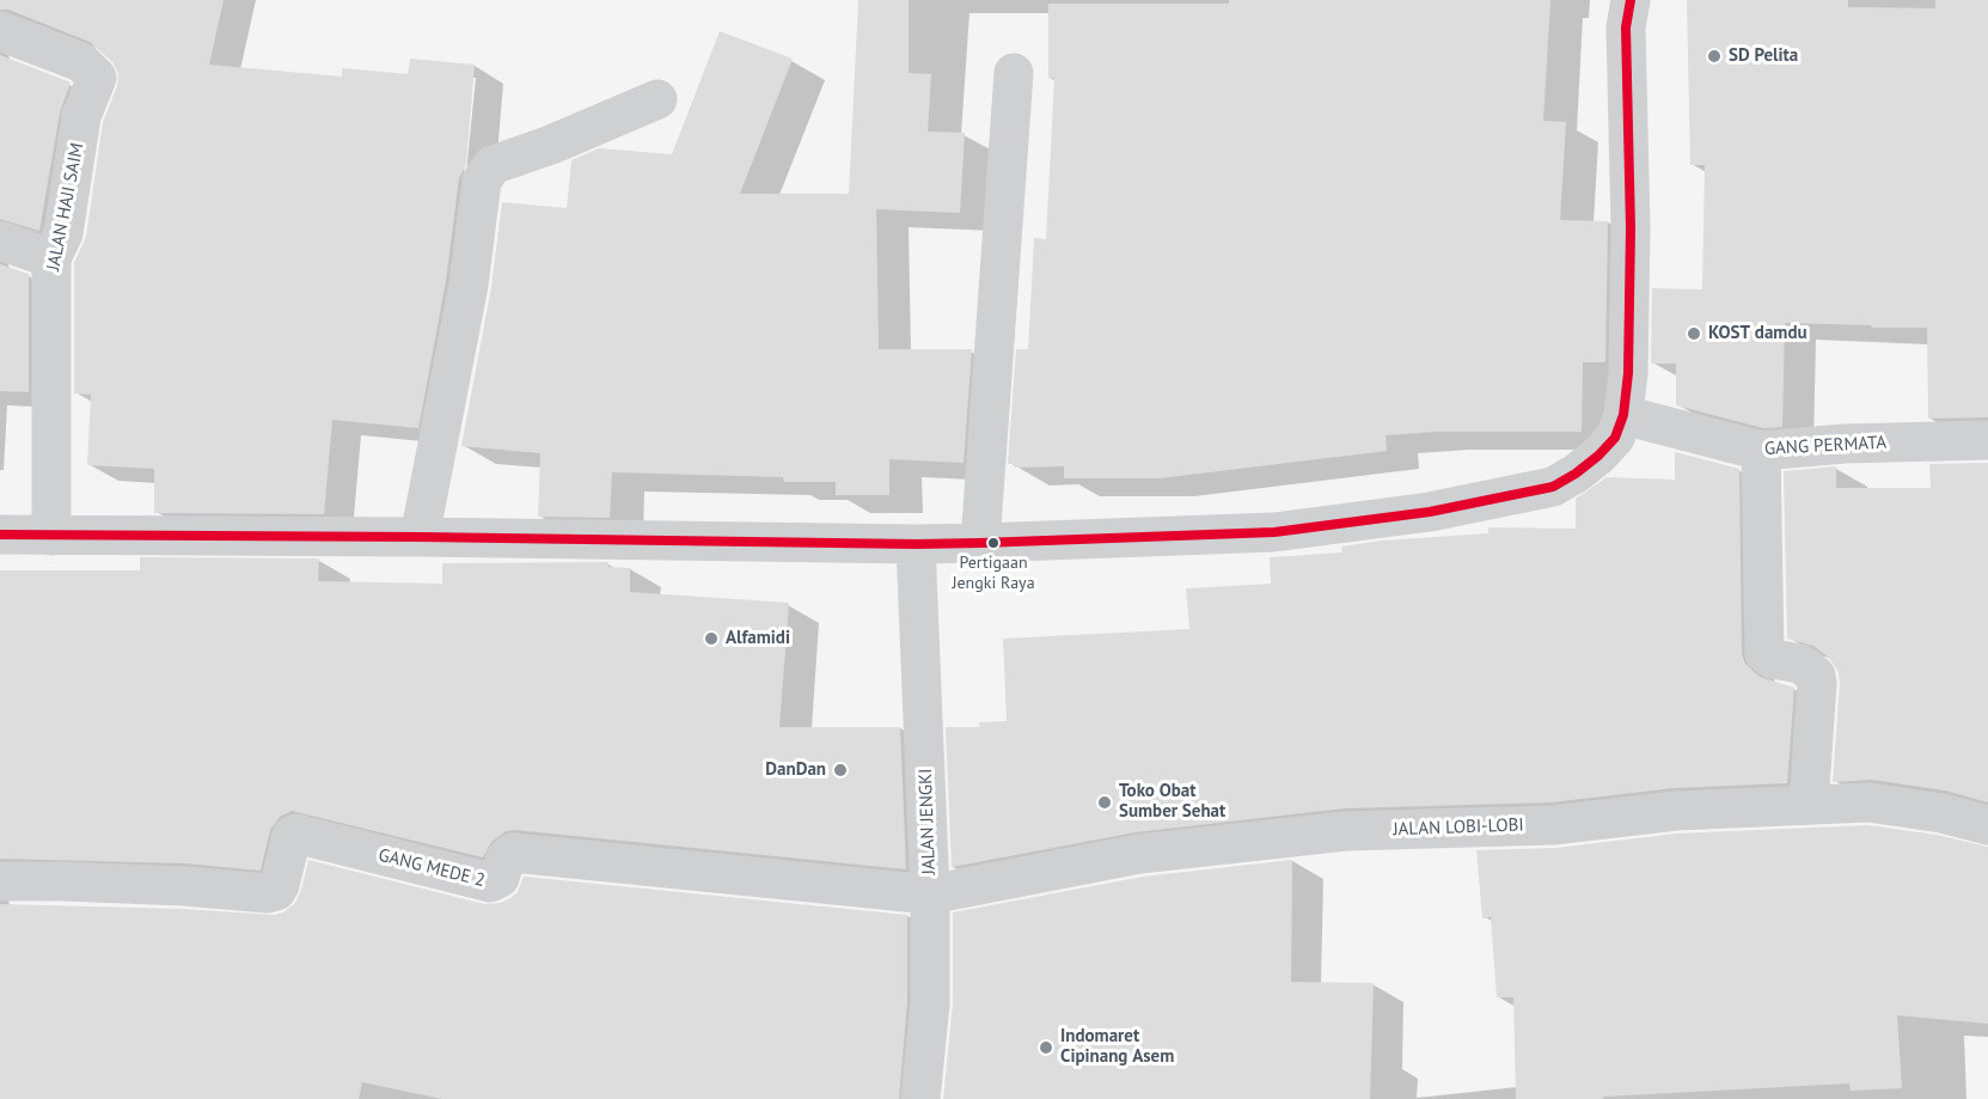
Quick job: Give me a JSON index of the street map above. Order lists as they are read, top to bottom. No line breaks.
{"streets":{"street":["JALAN HAJI SAIM","GANG PERMATA","JALAN JENGKI","JALAN LOBI-LOBI","GANG MEDE 2"]},"crossings":[["JALAN JENGKI","JALAN LOBI-LOBI"],["JALAN JENGKI","GANG MEDE 2"],["JALAN LOBI-LOBI","GANG MEDE 2"]],"places":["SD Pelita","KOST damdu","Pertigaan Jengki Raya","Alfamidi","DanDan","Toko Obat Sumber Sehat","Indomaret Cipinang Asem"]}
